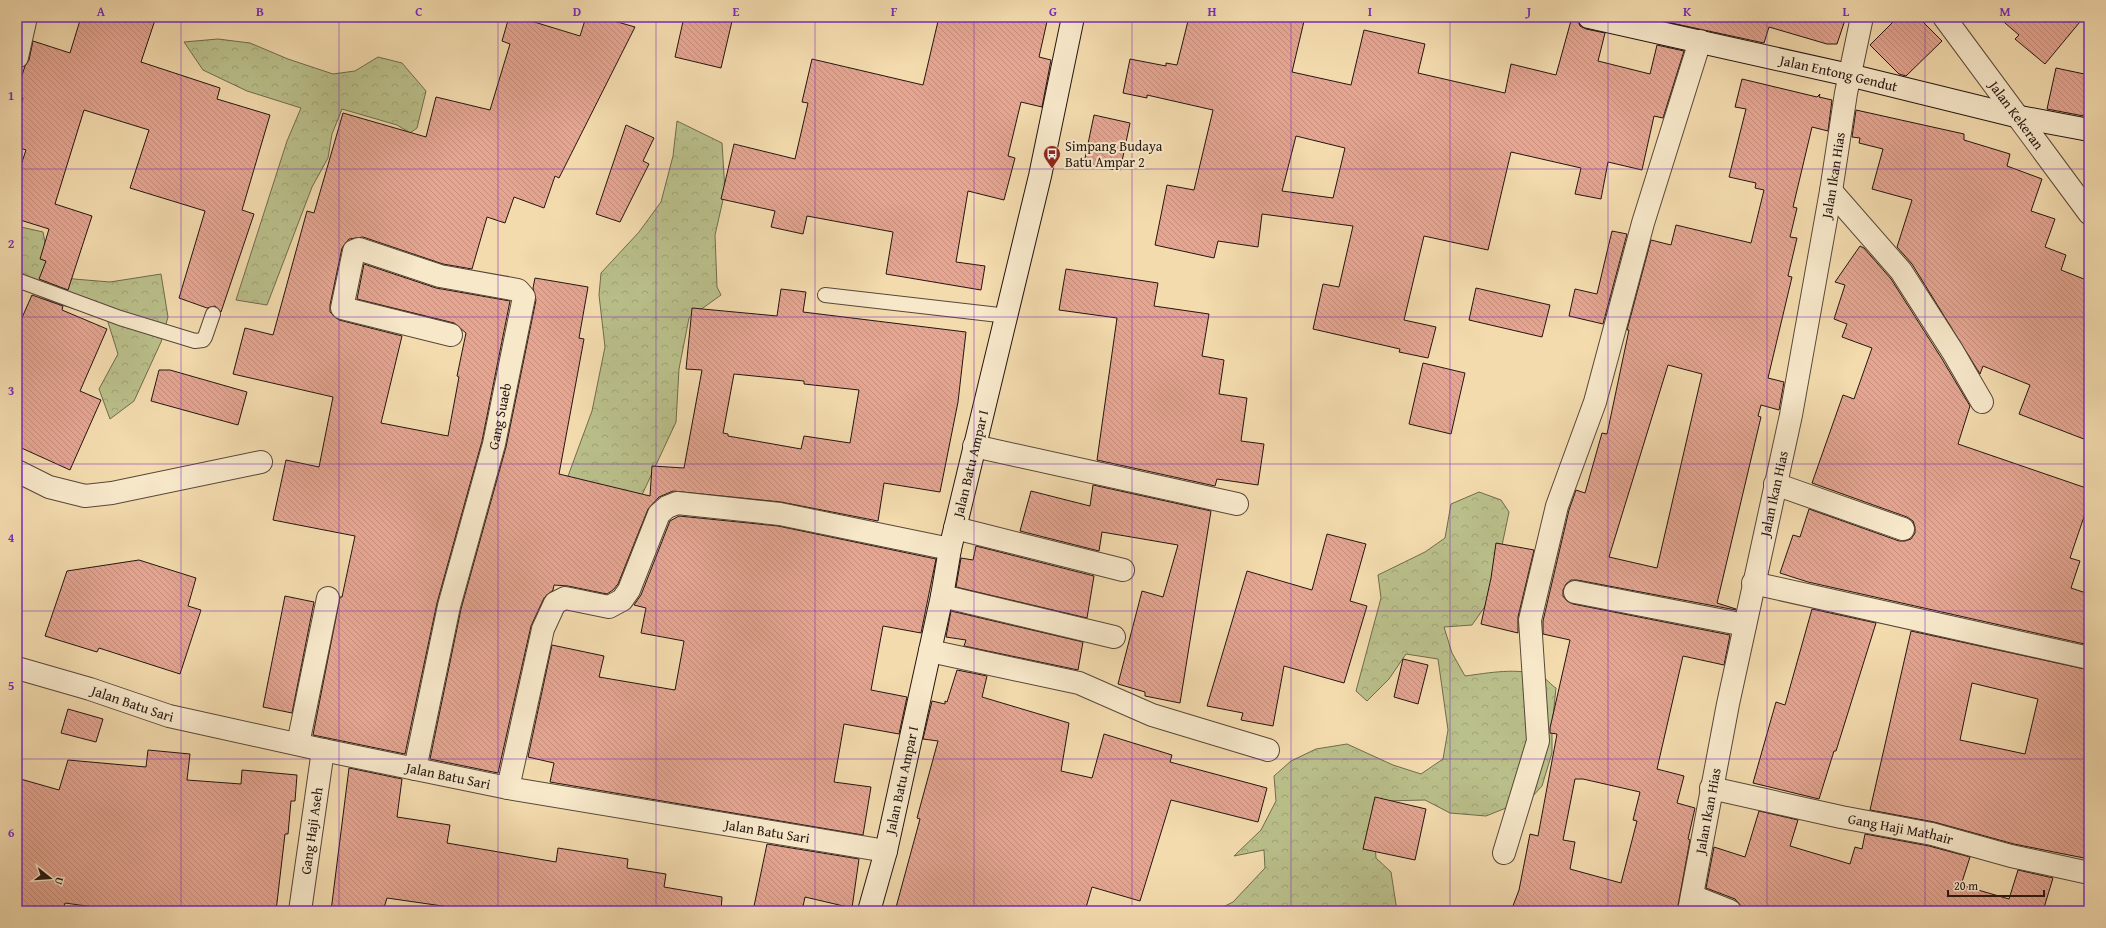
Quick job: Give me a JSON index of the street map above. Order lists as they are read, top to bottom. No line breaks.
{"streets":{"street":["Jalan Entong Gendut","Jalan Kekeran","Jalan Ikan Hias","Gang Suaeb","Jalan Batu Ampar I","Jalan Batu Sari","Gang Haji Mathair","Gang Haji Aseh"]},"crossings":[["Jalan Entong Gendut","Jalan Kekeran"],["Jalan Entong Gendut","Jalan Ikan Hias"],["Jalan Ikan Hias","Gang Haji Mathair"],["Gang Suaeb","Jalan Batu Sari"],["Jalan Batu Ampar I","Jalan Batu Sari"],["Jalan Batu Sari","Gang Haji Aseh"]],"places":{"bus stop":["Simpang Budaya Batu Ampar 2"]},"scale_bar":"20 m","north":"right","grid":{"columns":["A","B","C","D","E","F","G","H","I","J","K","L","M"],"rows":["1","2","3","4","5","6"]}}
